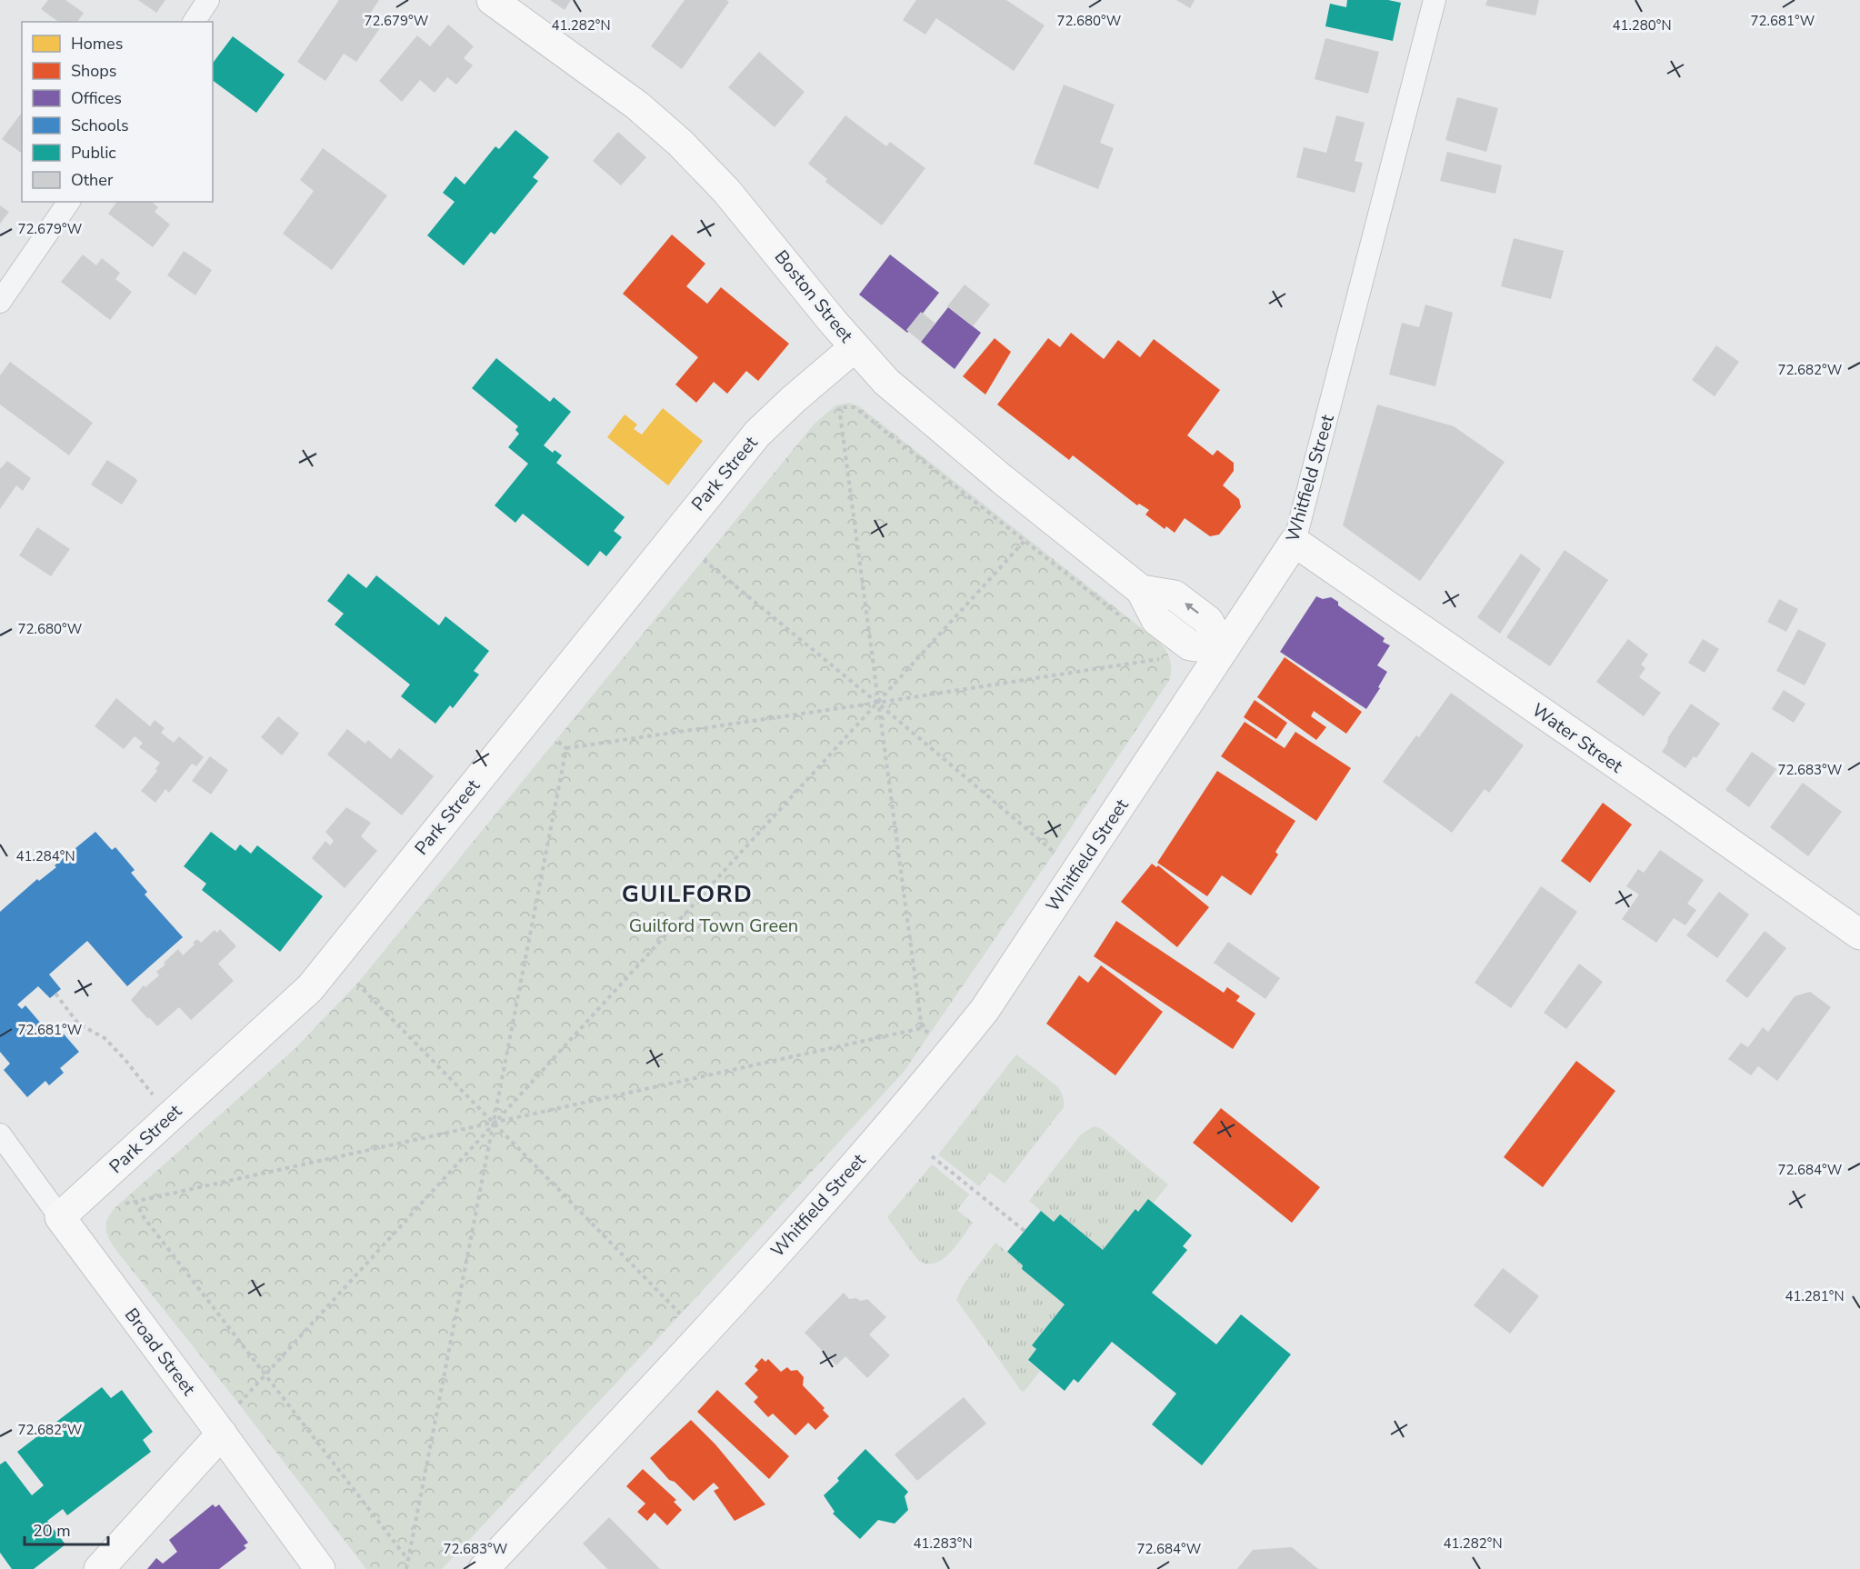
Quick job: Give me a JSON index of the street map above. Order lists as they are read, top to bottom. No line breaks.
{"streets":{"main road":["Boston Street","Park Street","Whitfield Street","Water Street","Broad Street"]},"crossings":[["Boston Street","Park Street"],["Boston Street","Whitfield Street"],["Park Street","Broad Street"],["Whitfield Street","Water Street"]],"districts":["GUILFORD"],"parks":["Guilford Town Green"],"legend":["Homes","Shops","Offices","Schools","Public","Other"],"scale_bar":"20 m","coordinates":["72.679°W","72.680°W","72.681°W","41.282°N","41.280°N","72.682°W","72.683°W","41.284°N","72.684°W","41.281°N","41.283°N"]}
